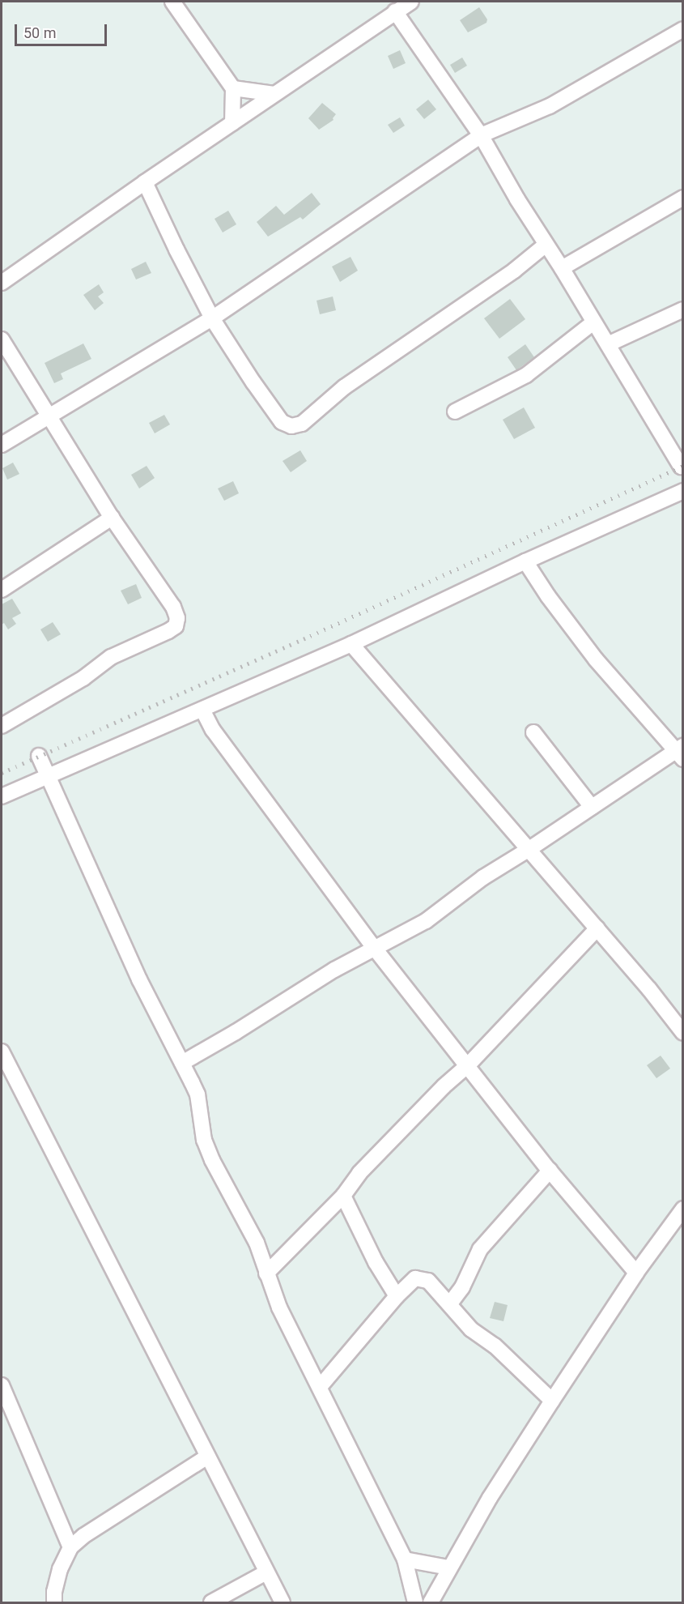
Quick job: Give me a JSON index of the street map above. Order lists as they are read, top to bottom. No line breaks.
{"scale_bar":"50 m"}
